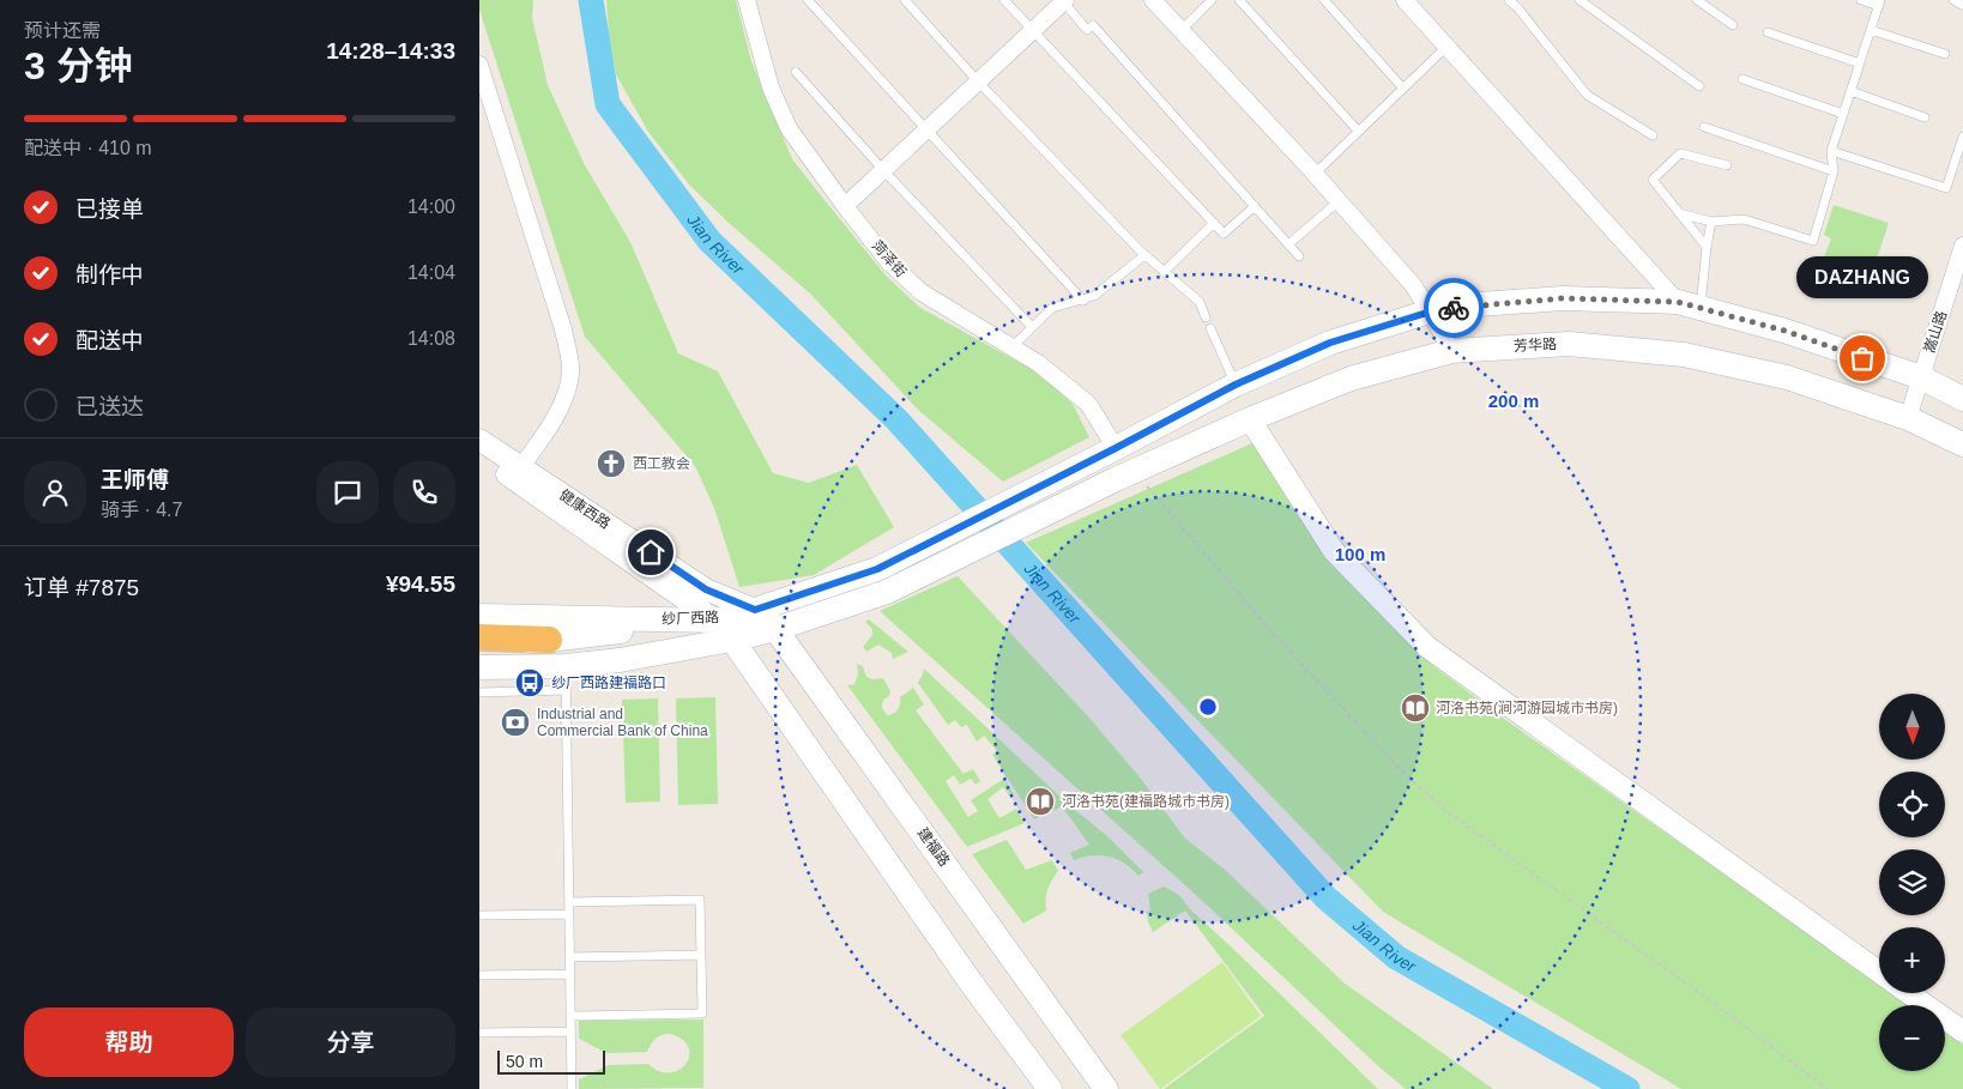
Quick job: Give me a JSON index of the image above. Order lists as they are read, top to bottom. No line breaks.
{"streets":{"main road":["芳华路","纱厂西路","建福路"],"street":["菏泽街","嵩山路","健康西路"]},"crossings":[["菏泽街","纱厂西路"],["嵩山路","芳华路"],["芳华路","纱厂西路"],["健康西路","纱厂西路"],["健康西路","建福路"],["纱厂西路","建福路"]],"water":["Jian River"],"places":{"other":["DAZHANG"],"church":["西工教会"],"bus stop":["纱厂西路建福路口"],"library":["河洛书苑(涧河游园城市书房)","河洛书苑(建福路城市书房)"],"bank":["Industrial and Commercial Bank of China"]},"scale_bar":"50 m","north":"bottom","page":{"heading":["3 分钟","预计还需","14:28–14:33"],"panel":["王师傅","骑手 · 4.7","订单 #7875","¥94.55"],"bar":"配送中 · 410 m","list":[["已接单","14:00"],["制作中","14:04"],["配送中","14:08"],"已送达"],"bubble":"DAZHANG","map_buttons":["+","−"],"buttons":["帮助","分享"],"scale":"50 m"},"rings":["200 m","100 m"]}
